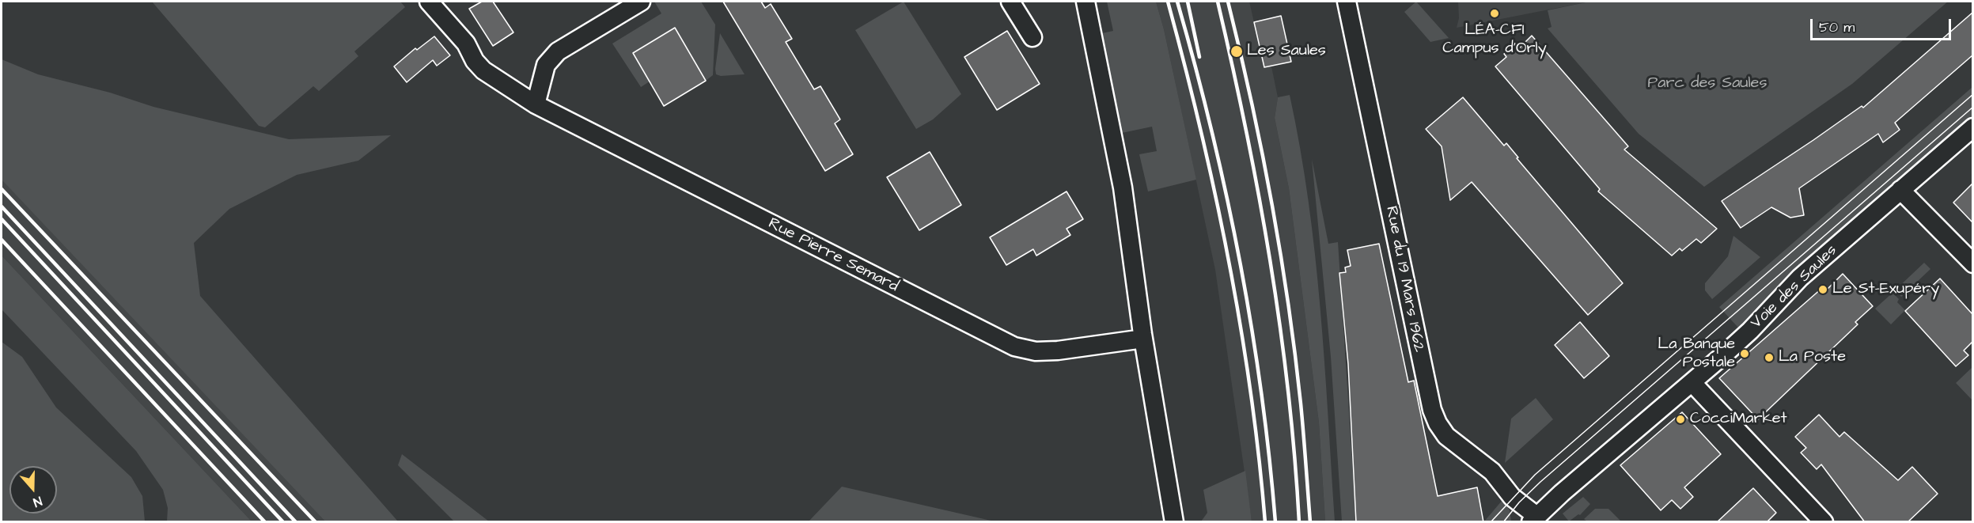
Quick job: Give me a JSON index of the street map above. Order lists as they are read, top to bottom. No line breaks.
{"streets":{"street":["Rue Pierre Semard","Rue du 19 Mars 1962","Voie des Saules"]},"crossings":[["Rue du 19 Mars 1962","Voie des Saules"]],"parks":["Parc des Saules"],"places":["LÉA-CFI Campus d'Orly","Les Saules","Le St-Exupéry","La Banque Postale","La Poste","CocciMarket"],"scale_bar":"50 m","north":"bottom"}
